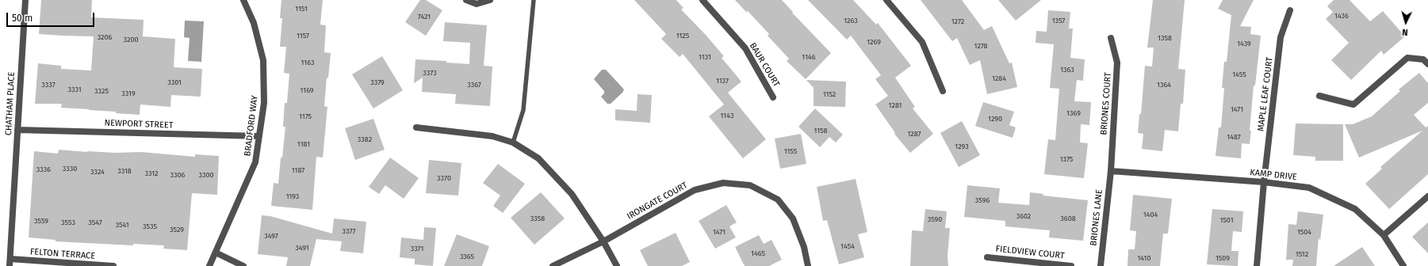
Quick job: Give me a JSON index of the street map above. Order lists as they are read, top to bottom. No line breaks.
{"streets":{"street":["BAUR COURT","MAPLE LEAF COURT","CHATHAM PLACE","BRIONES COURT","NEWPORT STREET","BRADFORD WAY","KAMP DRIVE","IRONGATE COURT","BRIONES LANE","FIELDVIEW COURT","FELTON TERRACE"]},"crossings":[["MAPLE LEAF COURT","KAMP DRIVE"],["CHATHAM PLACE","NEWPORT STREET"],["CHATHAM PLACE","FELTON TERRACE"],["BRIONES COURT","KAMP DRIVE"],["BRIONES COURT","BRIONES LANE"],["NEWPORT STREET","BRADFORD WAY"],["KAMP DRIVE","BRIONES LANE"]],"house_numbers":["1151","1436","7421","1263","1357","1272","1157","1125","3206","1358","3200","1269","1439","1278","1131","1146","1163","1363","3373","1455","1284","1137","3301","3379","3337","3367","1364","3331","1169","3325","3319","1152","1281","1471","1369","1143","1175","1290","1158","1287","1487","3382","1181","1293","1155","1375","3330","3336","1187","3318","3324","3312","3306","3300","3370","1193","3596","1404","3602","3358","3608","3590","1501","3559","3553","3547","3541","3535","3529","3377","1471","1504","3497","1454","3491","3371","1465","1512","3365","1410","1509"],"scale_bar":"50 m","north":"bottom"}
